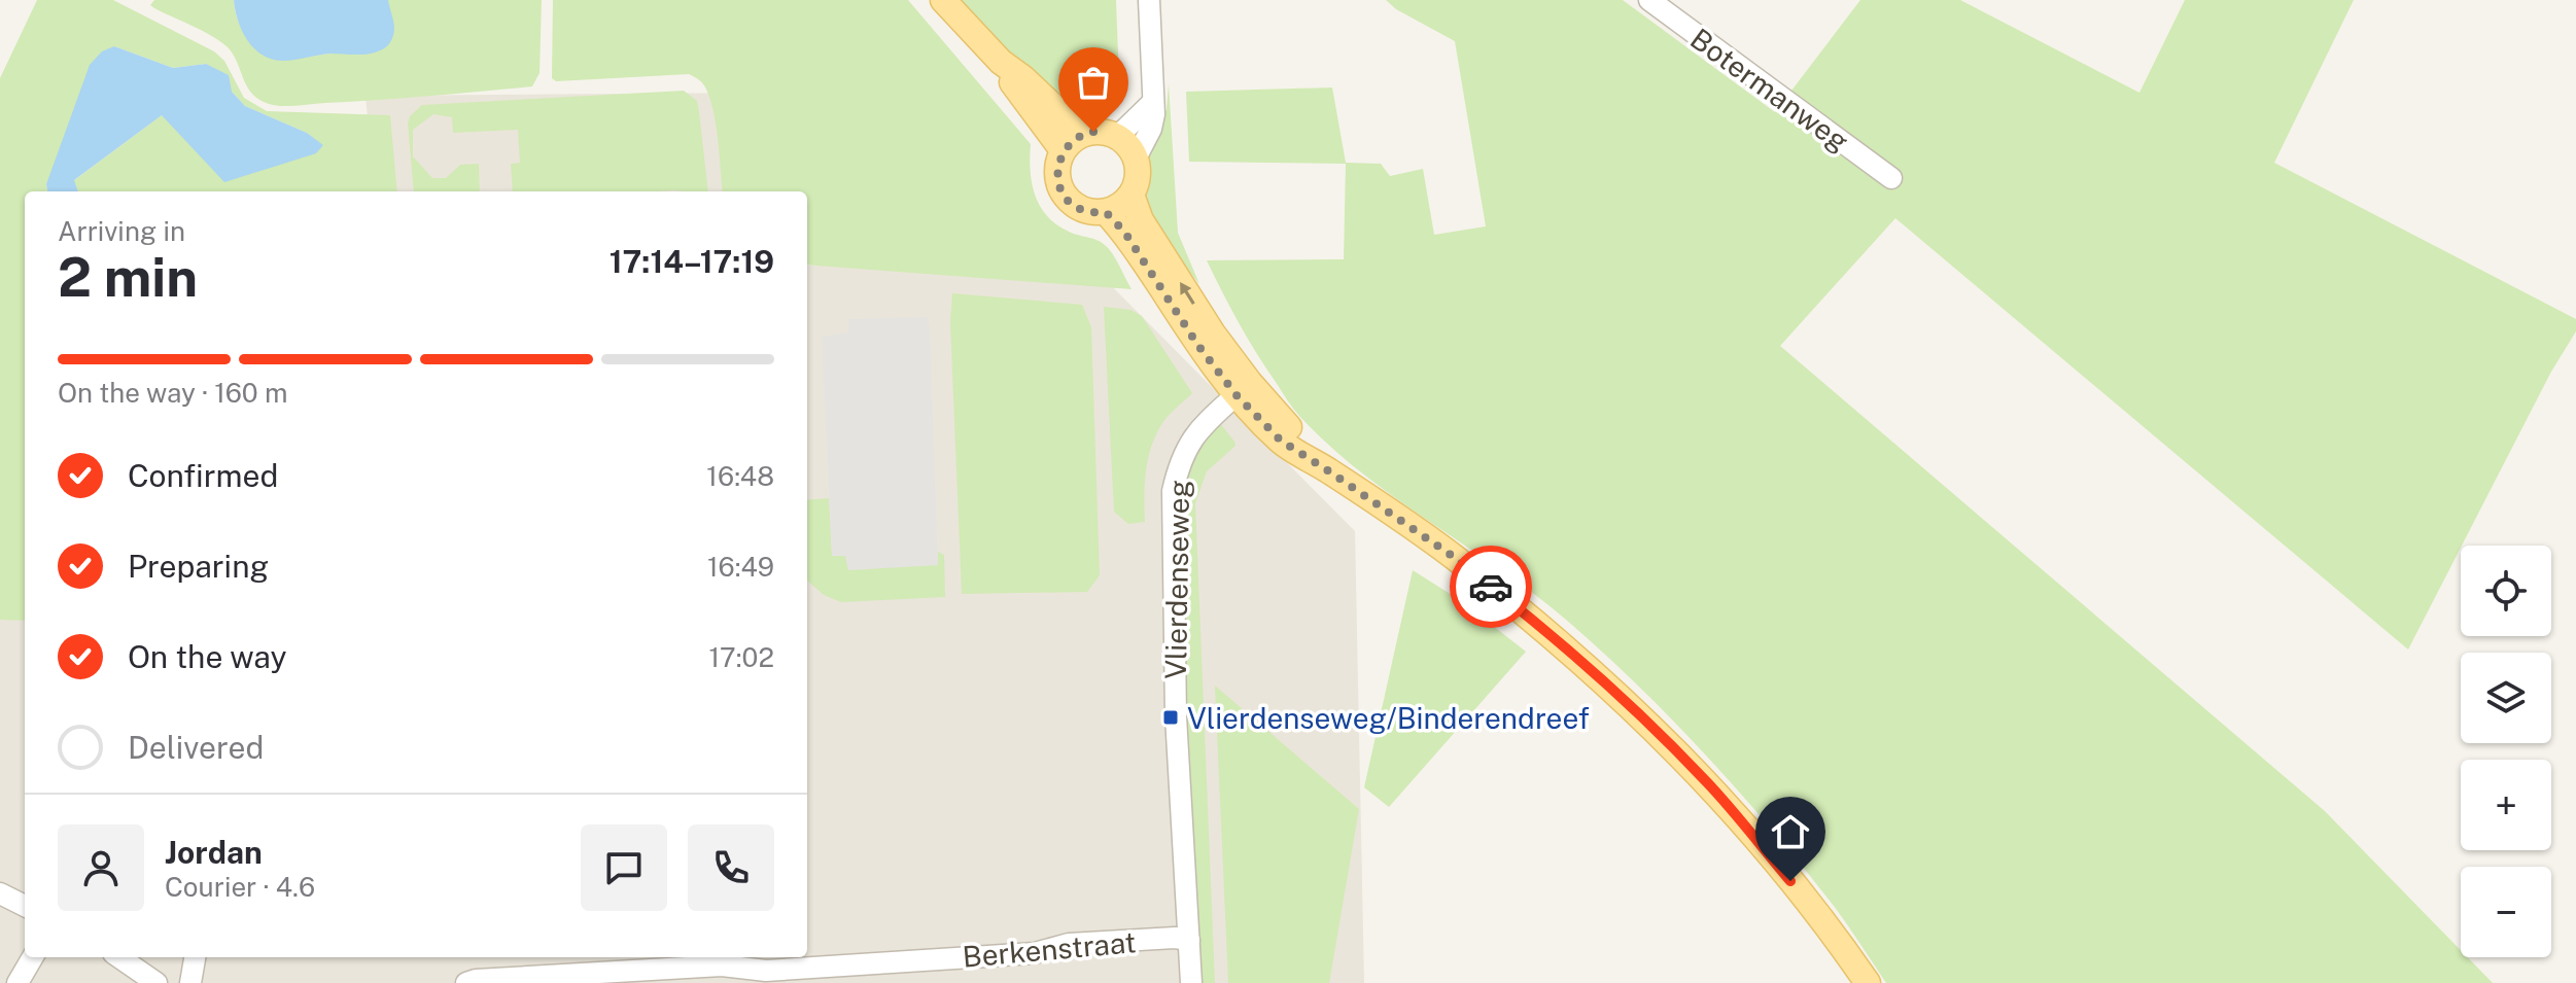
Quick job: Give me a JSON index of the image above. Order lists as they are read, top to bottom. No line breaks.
{"streets":{"street":["Botermanweg","Vlierdenseweg","Berkenstraat"]},"crossings":[["Vlierdenseweg","Berkenstraat"]],"places":{"transit":["Vlierdenseweg/Binderendreef"]},"page":{"heading":["2 min","Arriving in","17:14–17:19"],"panel":["Jordan","Courier · 4.6"],"bar":"On the way · 160 m","list":[["Confirmed","16:48"],["Preparing","16:49"],["On the way","17:02"],"Delivered"],"map_buttons":["+","−"]}}
